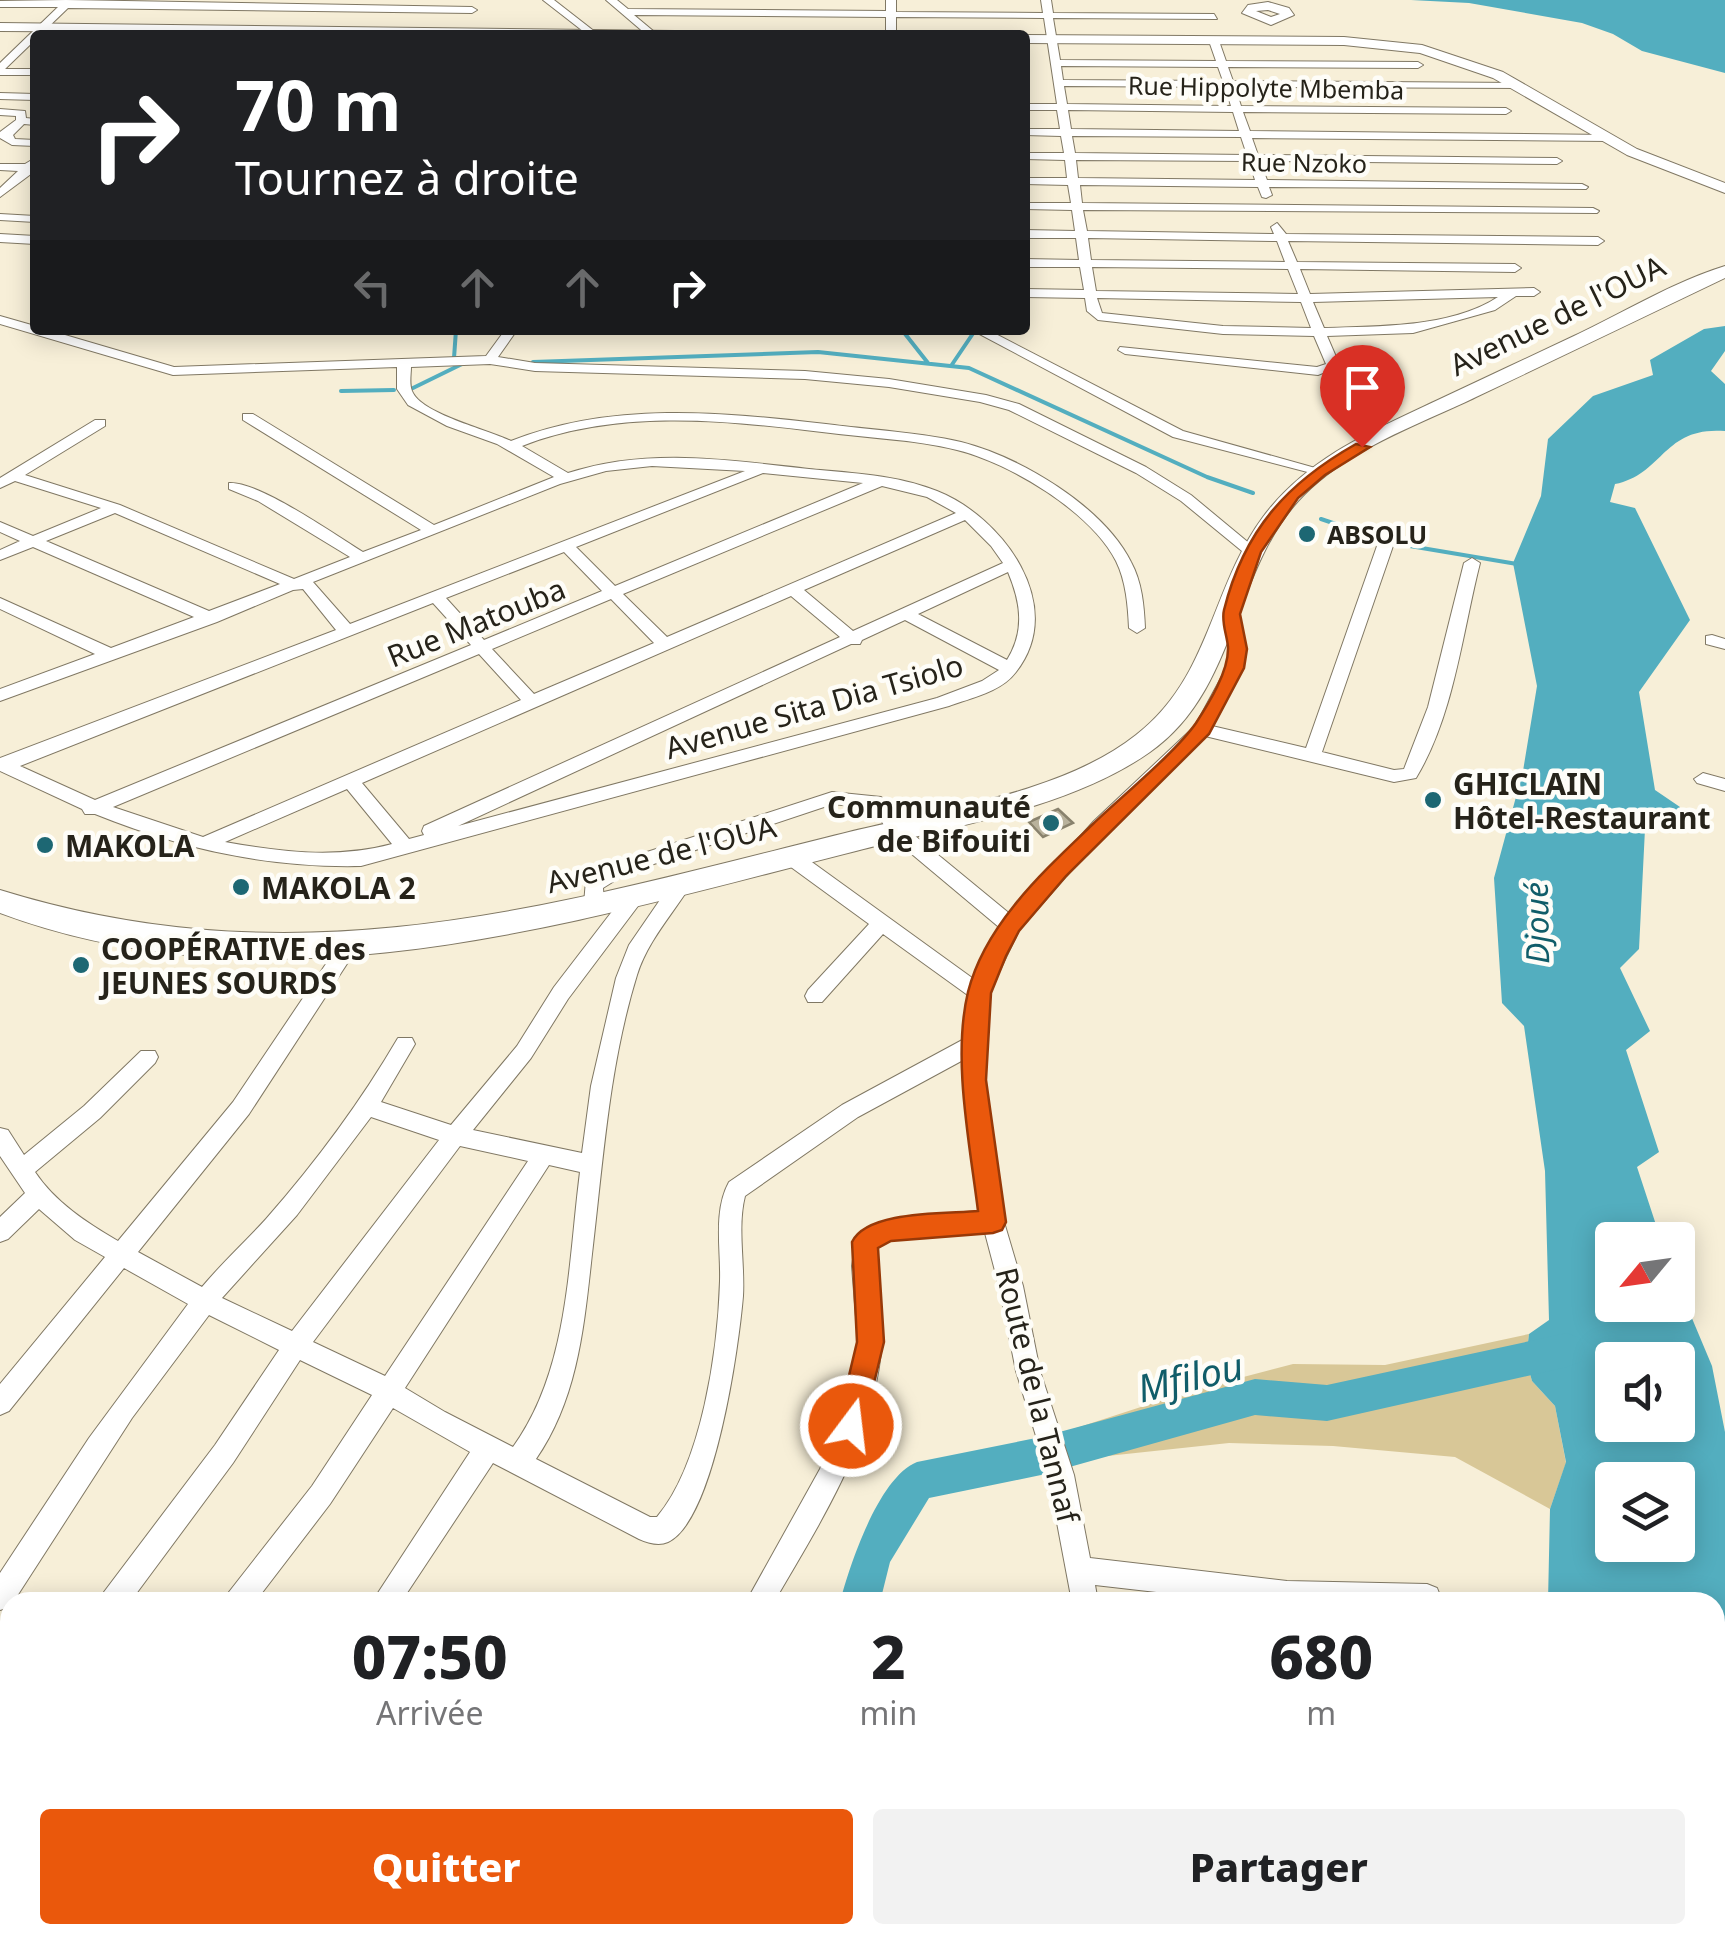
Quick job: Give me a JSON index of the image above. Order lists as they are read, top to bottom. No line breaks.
{"streets":{"main road":["Avenue de l'OUA"],"street":["Rue Hippolyte Mbemba","Rue Nzoko","Rue Matouba","Avenue Sita Dia Tsiolo","Route de la Tannaf"]},"crossings":[["Avenue de l'OUA","Route de la Tannaf"],["Rue Matouba","Avenue Sita Dia Tsiolo"]],"water":["Djoué","Mfilou"],"places":["ABSOLU","GHICLAIN Hôtel-Restaurant","Communauté de Bifouiti","MAKOLA","MAKOLA 2","COOPÉRATIVE des JEUNES SOURDS"],"north":"bottom left","page":{"turn":["70 m","Tournez à droite"],"eta":["07:50","Arrivée","2","min","680","m"],"buttons":["Quitter","Partager"]}}
